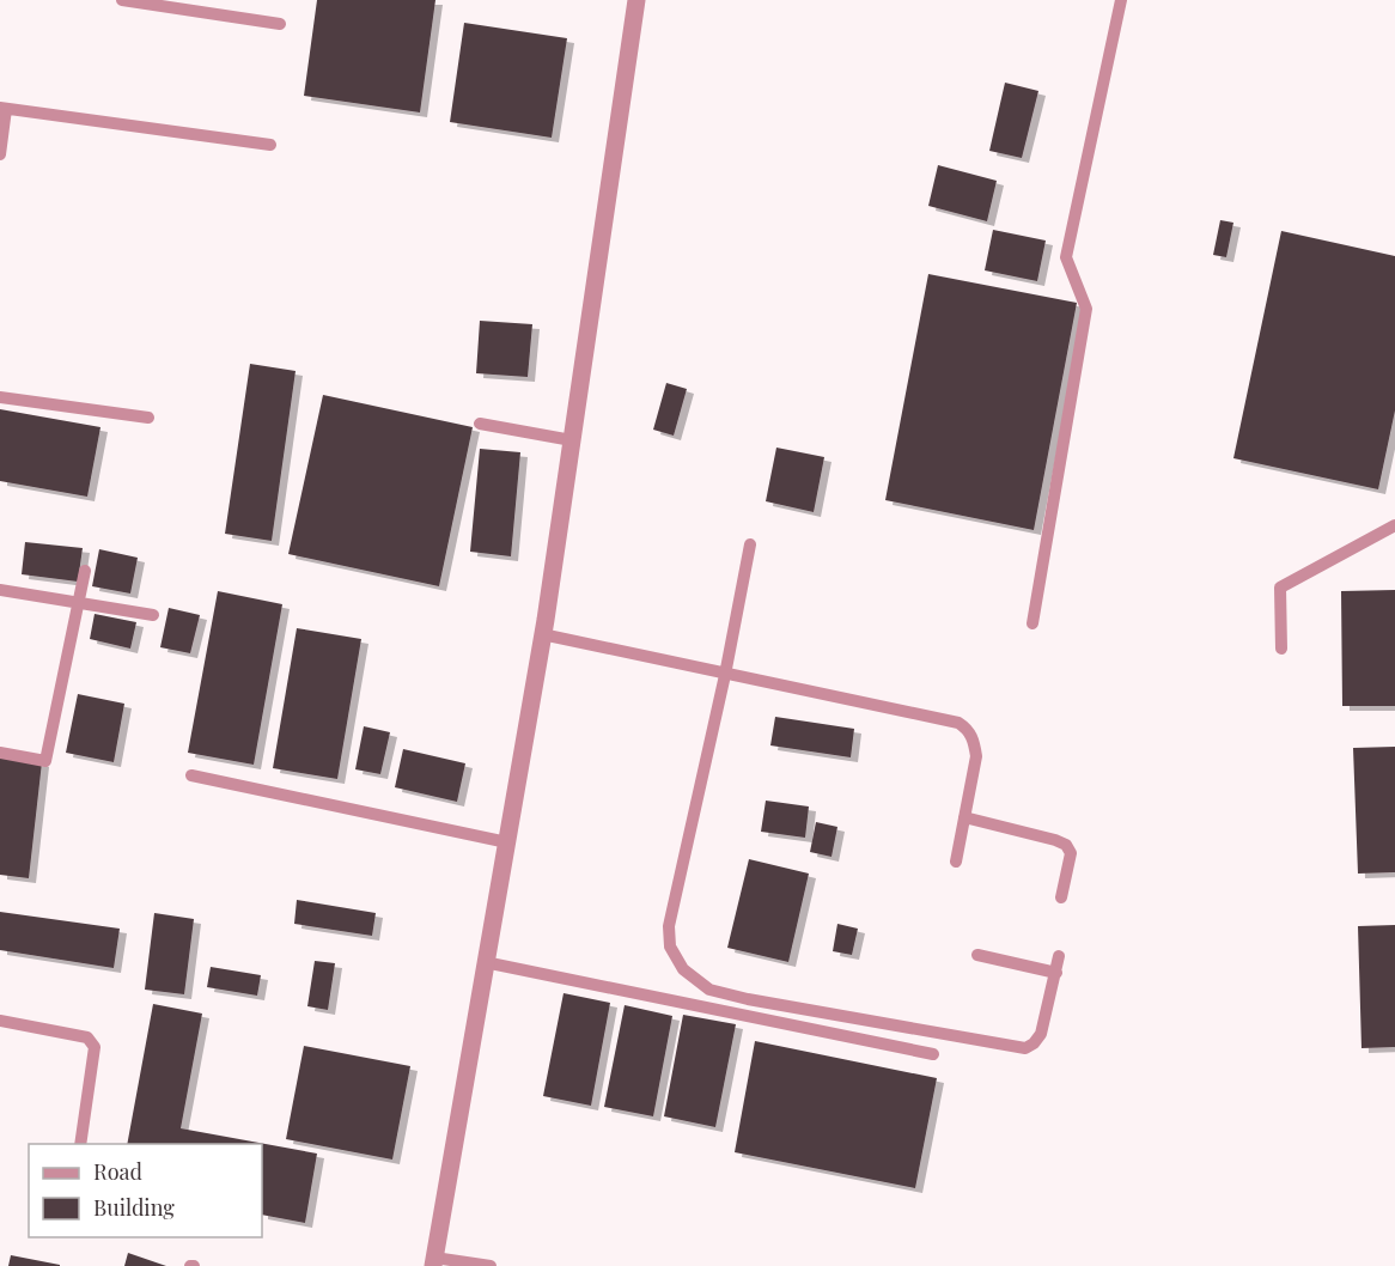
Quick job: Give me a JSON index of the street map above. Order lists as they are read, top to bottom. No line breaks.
{"legend":["Road","Building"]}
